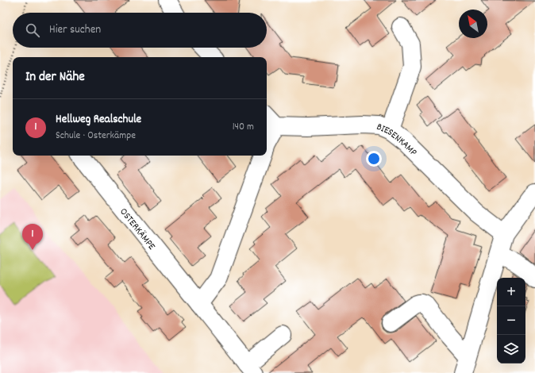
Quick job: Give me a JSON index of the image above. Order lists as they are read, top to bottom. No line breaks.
{"streets":{"street":["BIESENKAMP","OSTERKÄMPE"]},"north":"top left","page":{"search":"Hier suchen","heading":"In der Nähe","list":[{"mark":"1","name":"Hellweg Realschule","note":"Schule · Osterkämpe","value":"140 m"}],"pins":"1","map_buttons":["+","−"]}}
